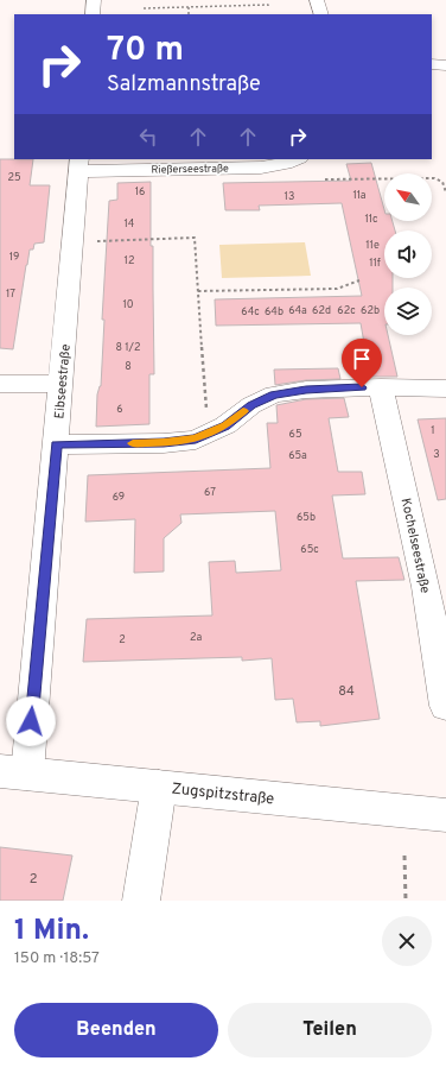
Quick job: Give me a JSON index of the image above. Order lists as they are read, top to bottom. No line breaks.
{"streets":{"street":["Rießerseestraße","Eibseestraße","Kochelseestraße","Zugspitzstraße"]},"crossings":[["Rießerseestraße","Eibseestraße"],["Eibseestraße","Zugspitzstraße"]],"house_numbers":["25","16","11a","13","11c","14","11e","19","12","11f","17","10","64a","62d","62c","62b","64c","64b","8 1/2","8","6","1","65","3","65a","67","69","65b","65c","2a","2","84","2"],"north":"top left","page":{"turn":["70 m","Salzmannstraße"],"heading":["1 Min.","150 m · 18:57"],"buttons":["Beenden","Teilen"]}}
